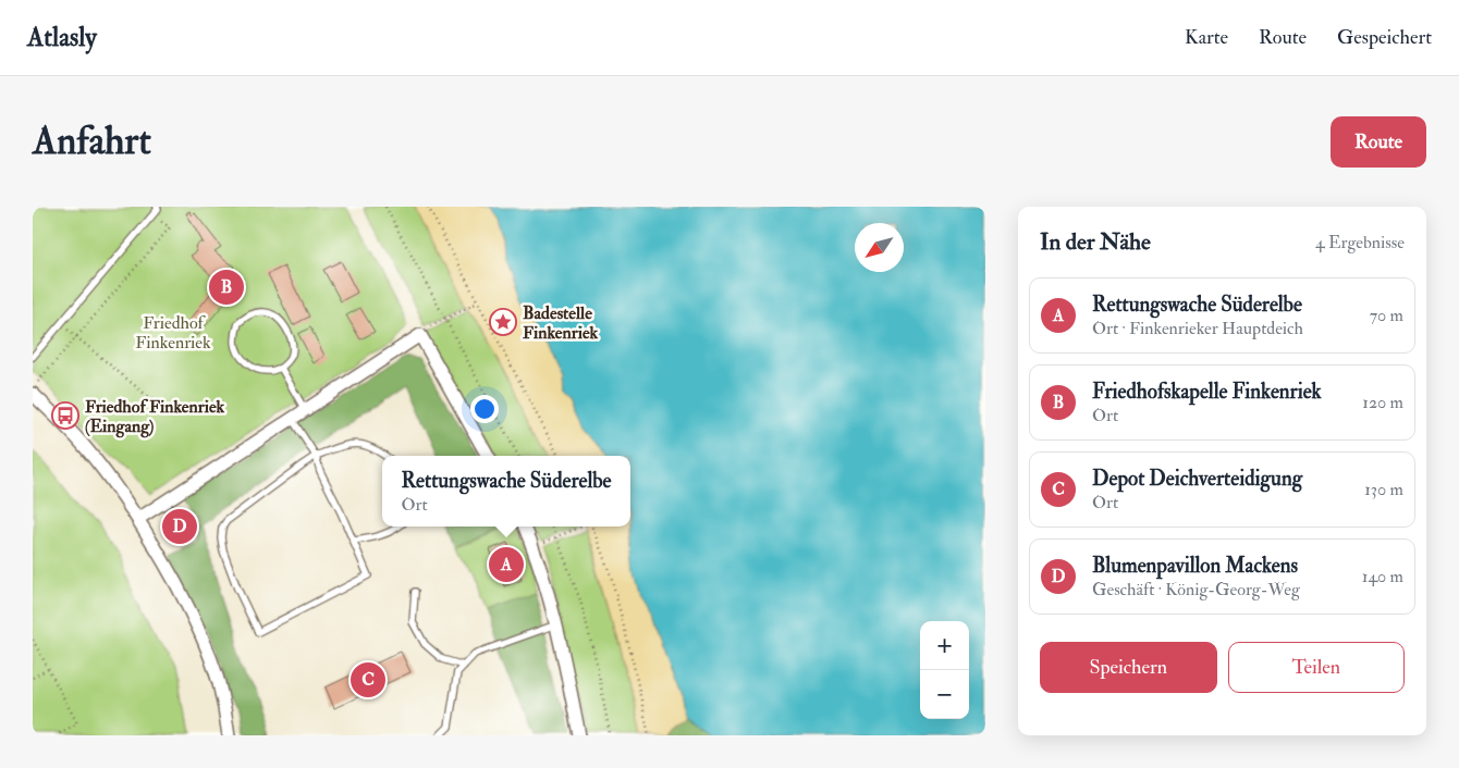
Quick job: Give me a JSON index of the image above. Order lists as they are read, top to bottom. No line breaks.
{"parks":["Friedhof Finkenriek"],"places":{"place":["Badestelle Finkenriek"],"bus stop":["Friedhof Finkenriek (Eingang)"]},"north":"bottom left","page":{"header":"Atlasly","nav":["Karte","Route","Gespeichert"],"buttons":["Route",["Speichern","Teilen"]],"title":"Anfahrt","heading":["In der Nähe","4 Ergebnisse"],"pins":["B","D","A","C"],"list":[{"mark":"A","name":"Rettungswache Süderelbe","note":"Ort · Finkenrieker Hauptdeich","value":"70 m"},{"mark":"B","name":"Friedhofskapelle Finkenriek","note":"Ort","value":"120 m"},{"mark":"C","name":"Depot Deichverteidigung","note":"Ort","value":"130 m"},{"mark":"D","name":"Blumenpavillon Mackens","note":"Geschäft · König-Georg-Weg","value":"140 m"}],"popup":["Rettungswache Süderelbe","Ort"],"map_buttons":["+","−"]}}
